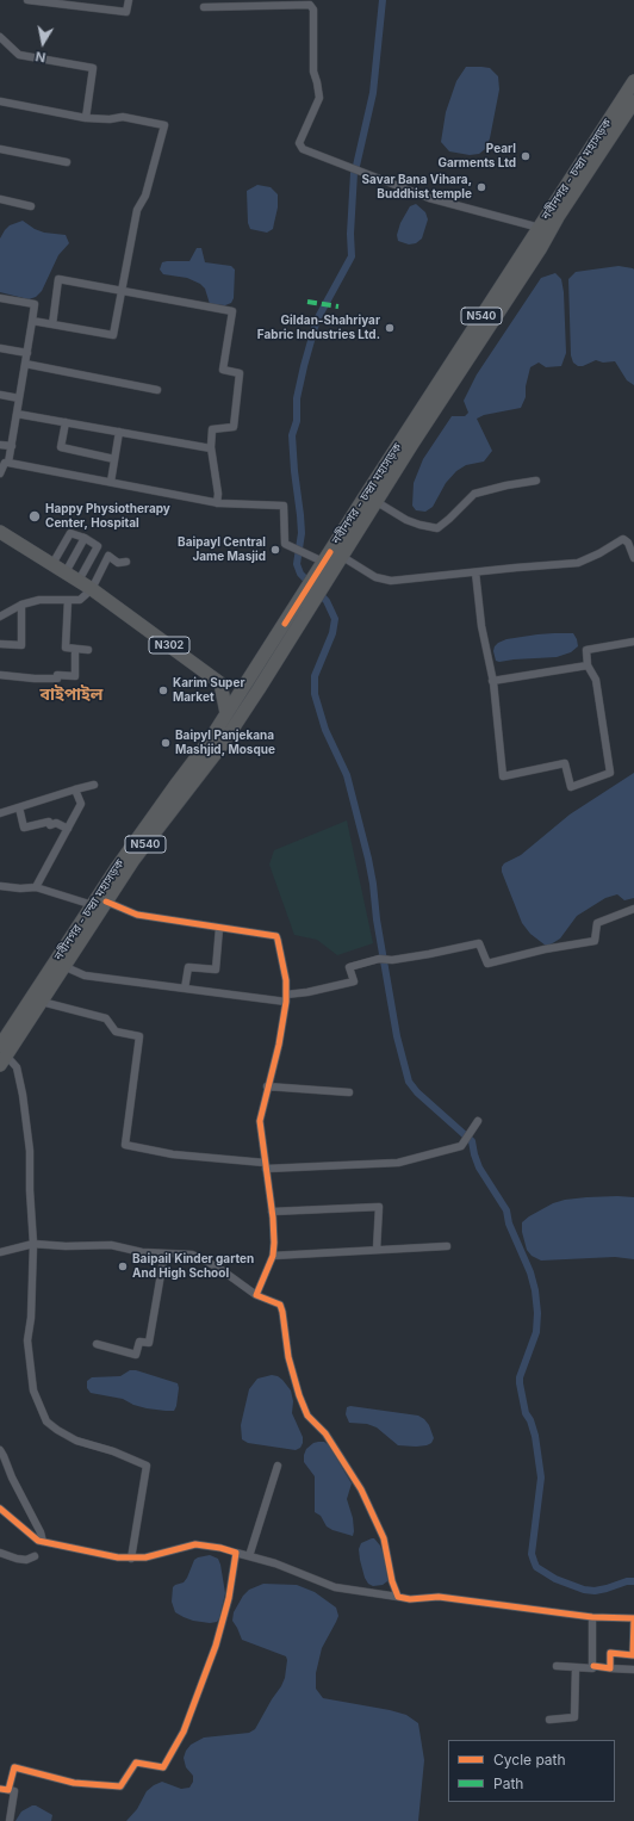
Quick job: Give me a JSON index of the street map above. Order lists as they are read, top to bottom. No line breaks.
{"streets":{"highway":["নবীনগর - চন্দ্রা মহাসড়ক","N540","N302"]},"crossings":[["নবীনগর - চন্দ্রা মহাসড়ক","N302"]],"districts":["বাইপাইল"],"places":["Pearl Garments Ltd","Savar Bana Vihara, Buddhist temple","Gildan-Shahriyar Fabric Industries Ltd.","Happy Physiotherapy Center, Hospital","Baipayl Central Jame Masjid","Karim Super Market","Baipyl Panjekana Mashjid, Mosque","Baipail Kinder garten And High School"],"legend":["Cycle path","Path"],"north":"bottom"}
